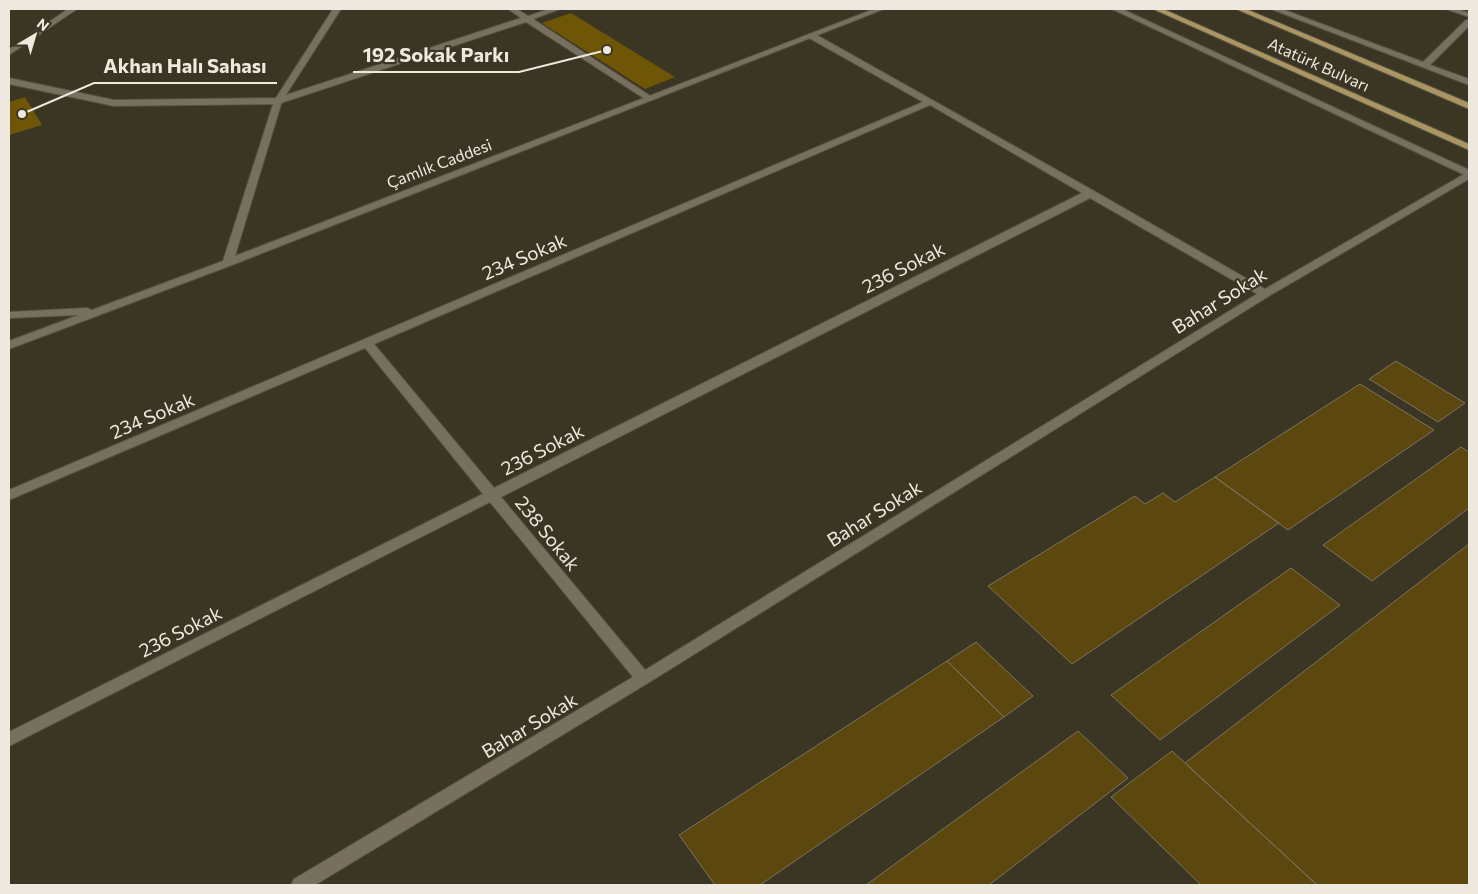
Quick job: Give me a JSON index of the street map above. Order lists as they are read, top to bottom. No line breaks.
{"streets":{"main road":["Atatürk Bulvarı"],"street":["Çamlık Caddesi","234 Sokak","236 Sokak","Bahar Sokak","238 Sokak"]},"crossings":[["234 Sokak","238 Sokak"],["236 Sokak","238 Sokak"],["Bahar Sokak","238 Sokak"]],"places":["192 Sokak Parkı","Akhan Halı Sahası"],"north":"top right"}
